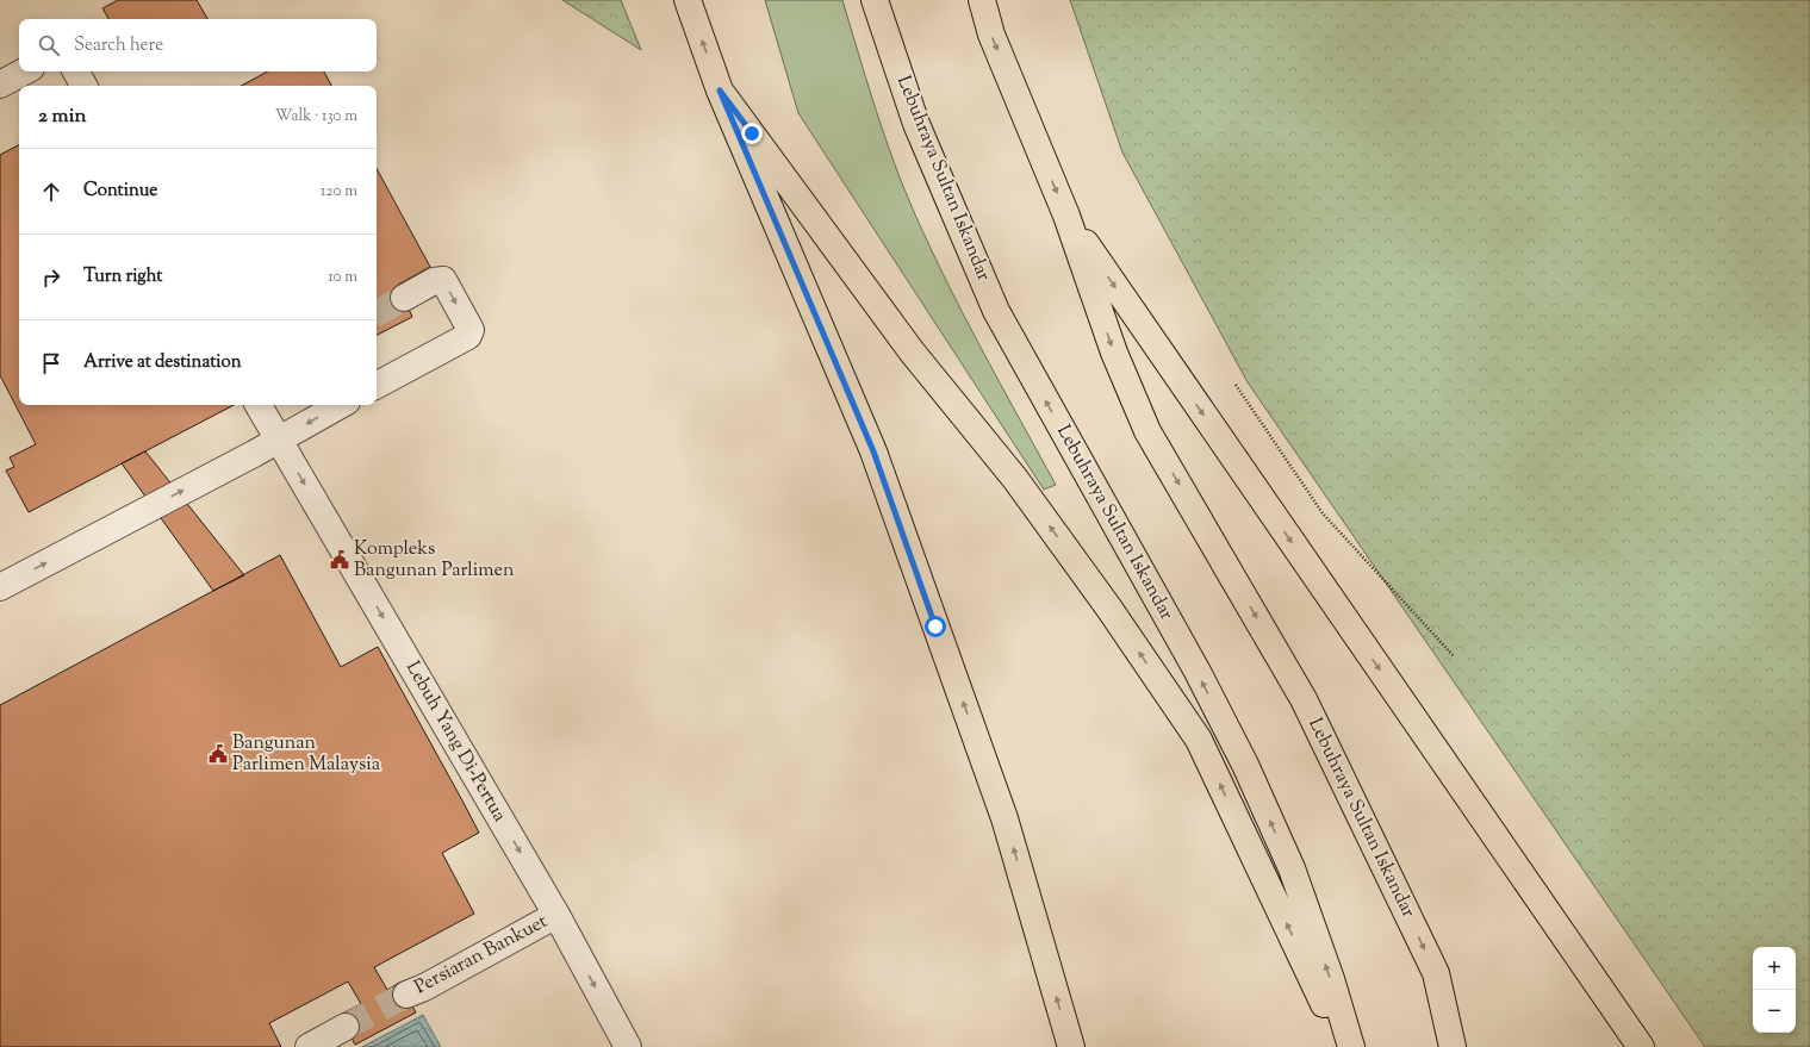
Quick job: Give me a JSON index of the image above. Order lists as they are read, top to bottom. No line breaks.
{"streets":{"main road":["Lebuhraya Sultan Iskandar"],"lane":["Lebuh Yang Di-Pertua","Persiaran Bankuet"]},"crossings":[["Lebuh Yang Di-Pertua","Persiaran Bankuet"]],"one_way":["Lebuh Yang Di-Pertua"],"places":{"public building":["Kompleks Bangunan Parlimen","Bangunan Parlimen Malaysia"]},"page":{"search":"Search here","heading":["2 min","Walk · 130 m"],"list":[["Continue","120 m"],["Turn right","10 m"],"Arrive at destination"],"map_buttons":["+","−"]}}
